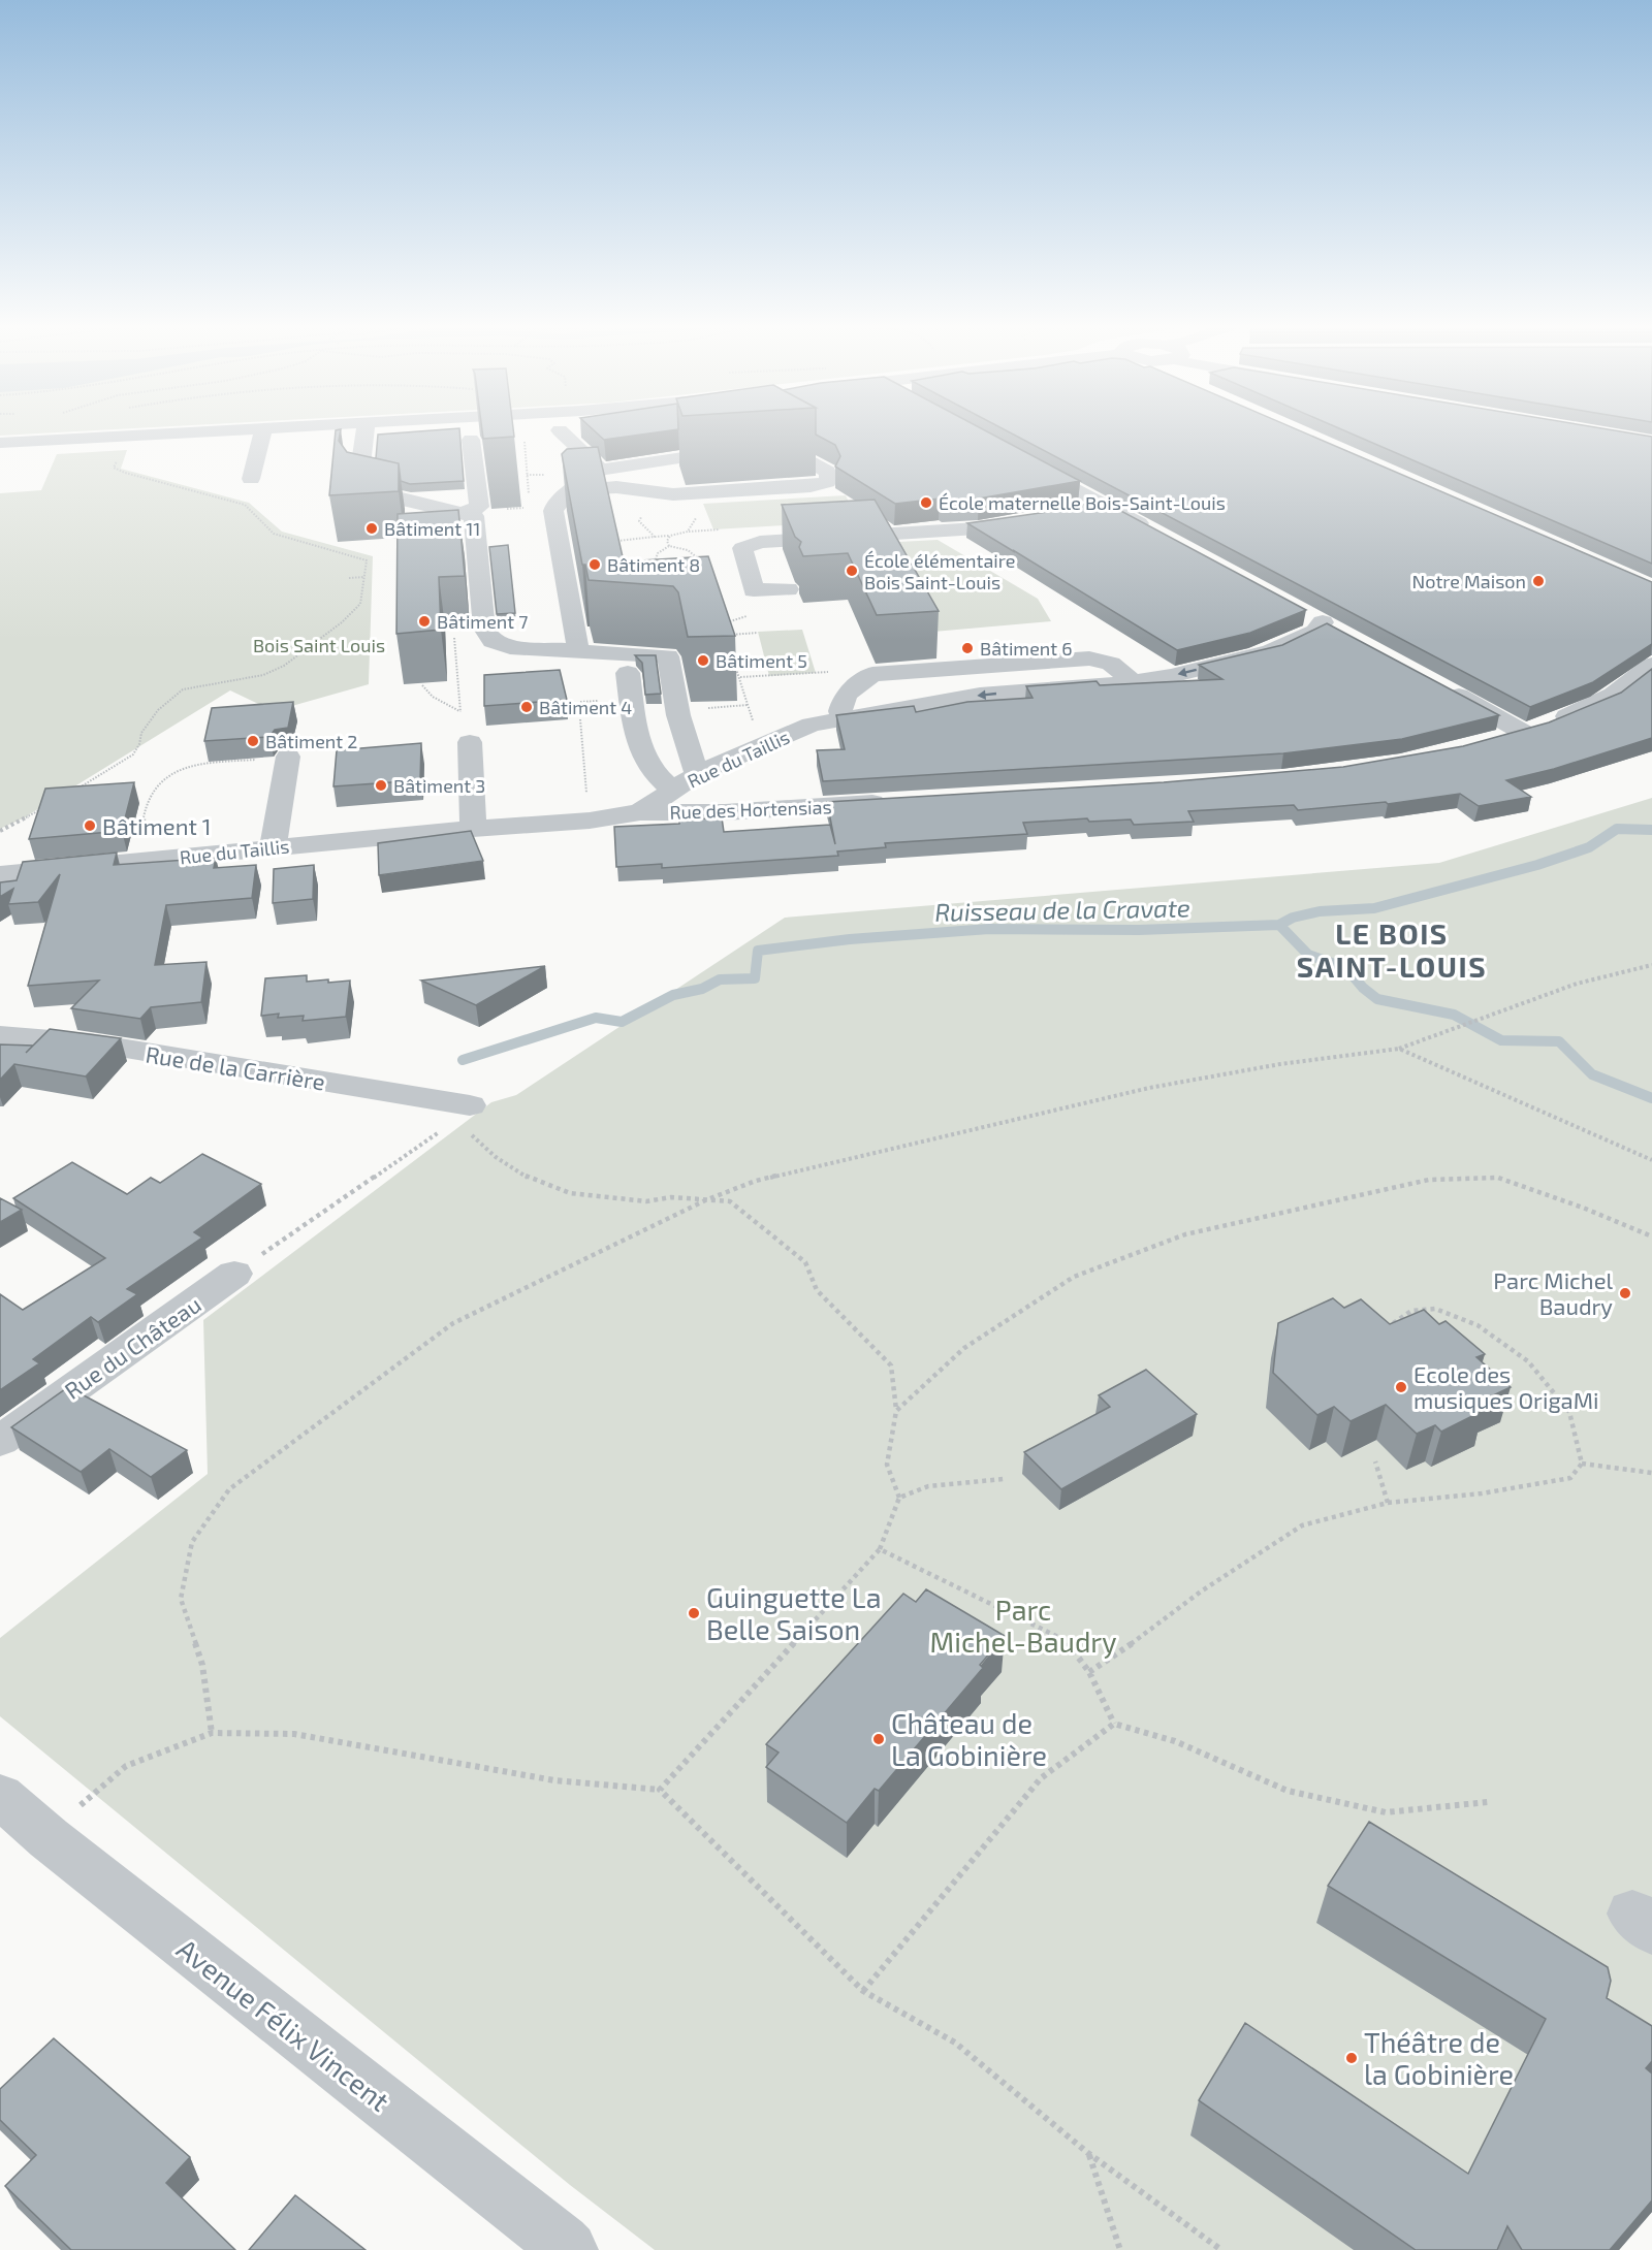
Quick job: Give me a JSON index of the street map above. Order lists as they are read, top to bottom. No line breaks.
{"streets":{"street":["Rue du Taillis","Rue des Hortensias","Rue de la Carrière","Rue du Château","Avenue Félix Vincent"]},"crossings":[["Rue du Taillis","Rue des Hortensias"]],"districts":["LE BOIS SAINT-LOUIS"],"water":["Ruisseau de la Cravate"],"parks":["Bois Saint Louis","Parc Michel-Baudry"],"places":["École maternelle Bois-Saint-Louis","Bâtiment 11","Bâtiment 8","École élémentaire Bois Saint-Louis","Notre Maison","Bâtiment 7","Bâtiment 6","Bâtiment 5","Bâtiment 4","Bâtiment 2","Bâtiment 3","Bâtiment 1","Parc Michel Baudry","Ecole des musiques OrigaMi","Guinguette La Belle Saison","Château de La Gobinière","Théâtre de la Gobinière"]}
